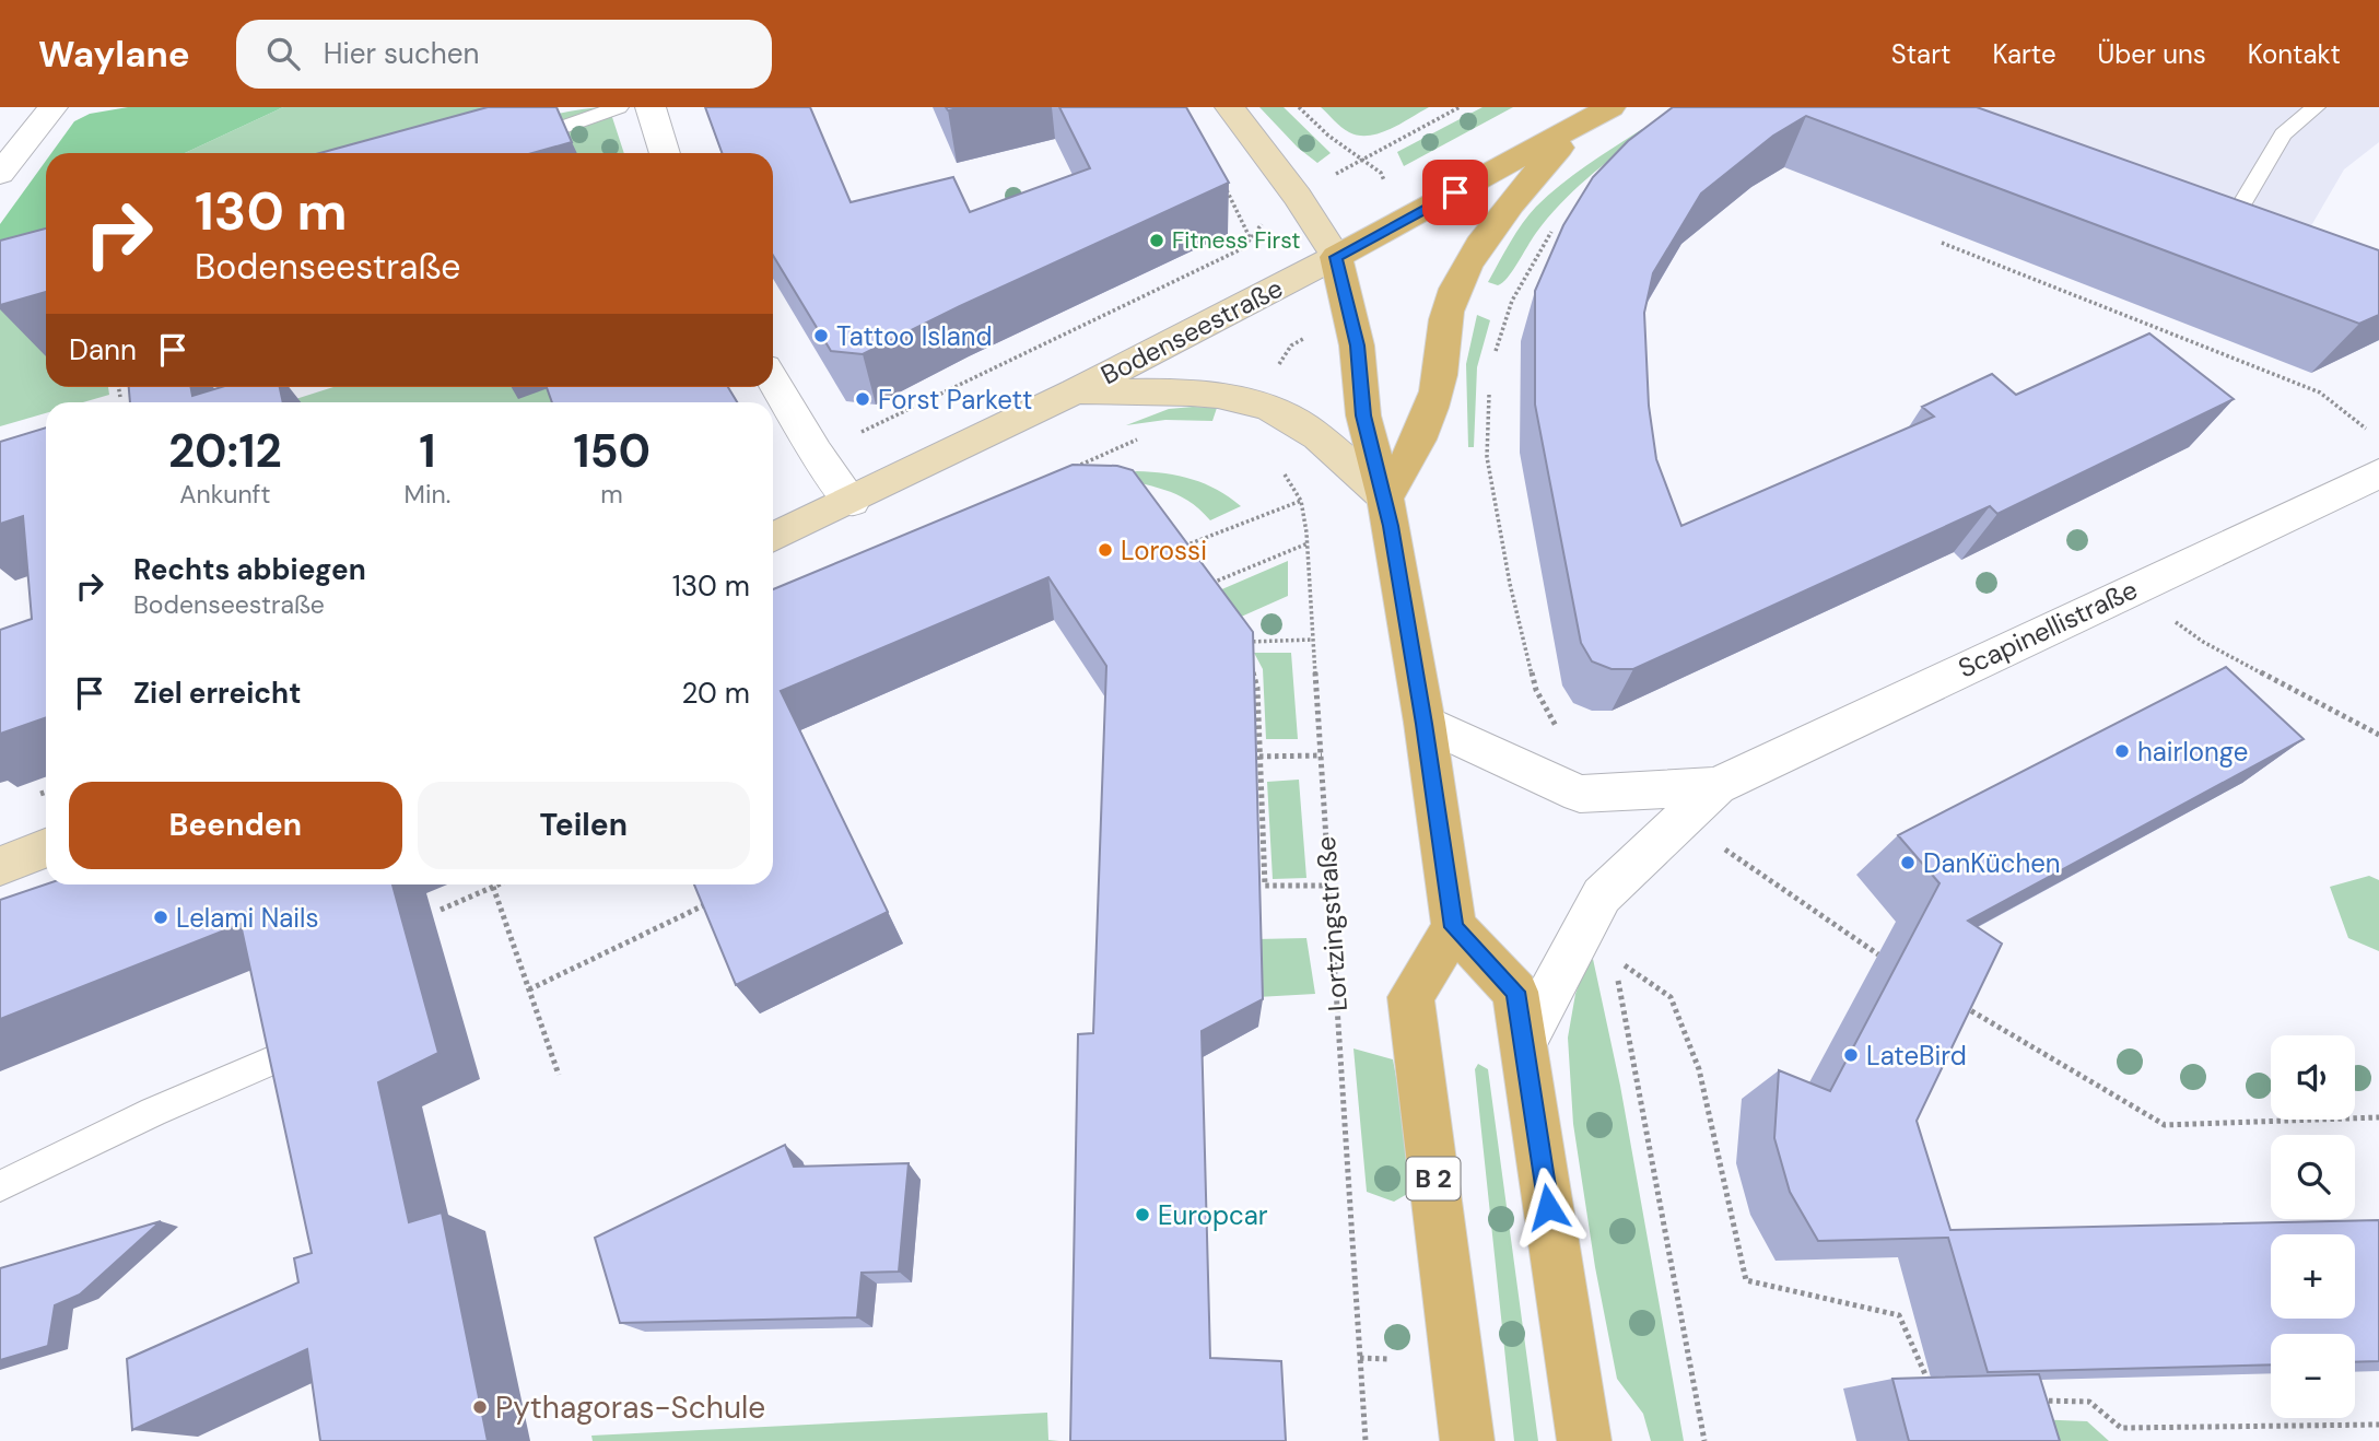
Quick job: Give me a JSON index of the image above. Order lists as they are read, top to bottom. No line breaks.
{"streets":{"main road":["Bodenseestraße","B 2"],"street":["Scapinellistraße"],"path":["Lortzingstraße"]},"places":["Fitness First","Tattoo Island","Forst Parkett","Lorossi","hairlonge","DanKüchen","Lelami Nails","LateBird","Europcar","Pythagoras-Schule"],"page":{"header":"Waylane","search":"Hier suchen","nav":["Start","Karte","Über uns","Kontakt"],"turn":["130 m","Bodenseestraße"],"then":"Dann","eta":["20:12","Ankunft","1","Min.","150","m"],"list":[{"name":"Rechts abbiegen","note":"Bodenseestraße","value":"130 m"},{"name":"Ziel erreicht","value":"20 m"}],"buttons":["Beenden","Teilen"],"map_buttons":["+","−"]}}
